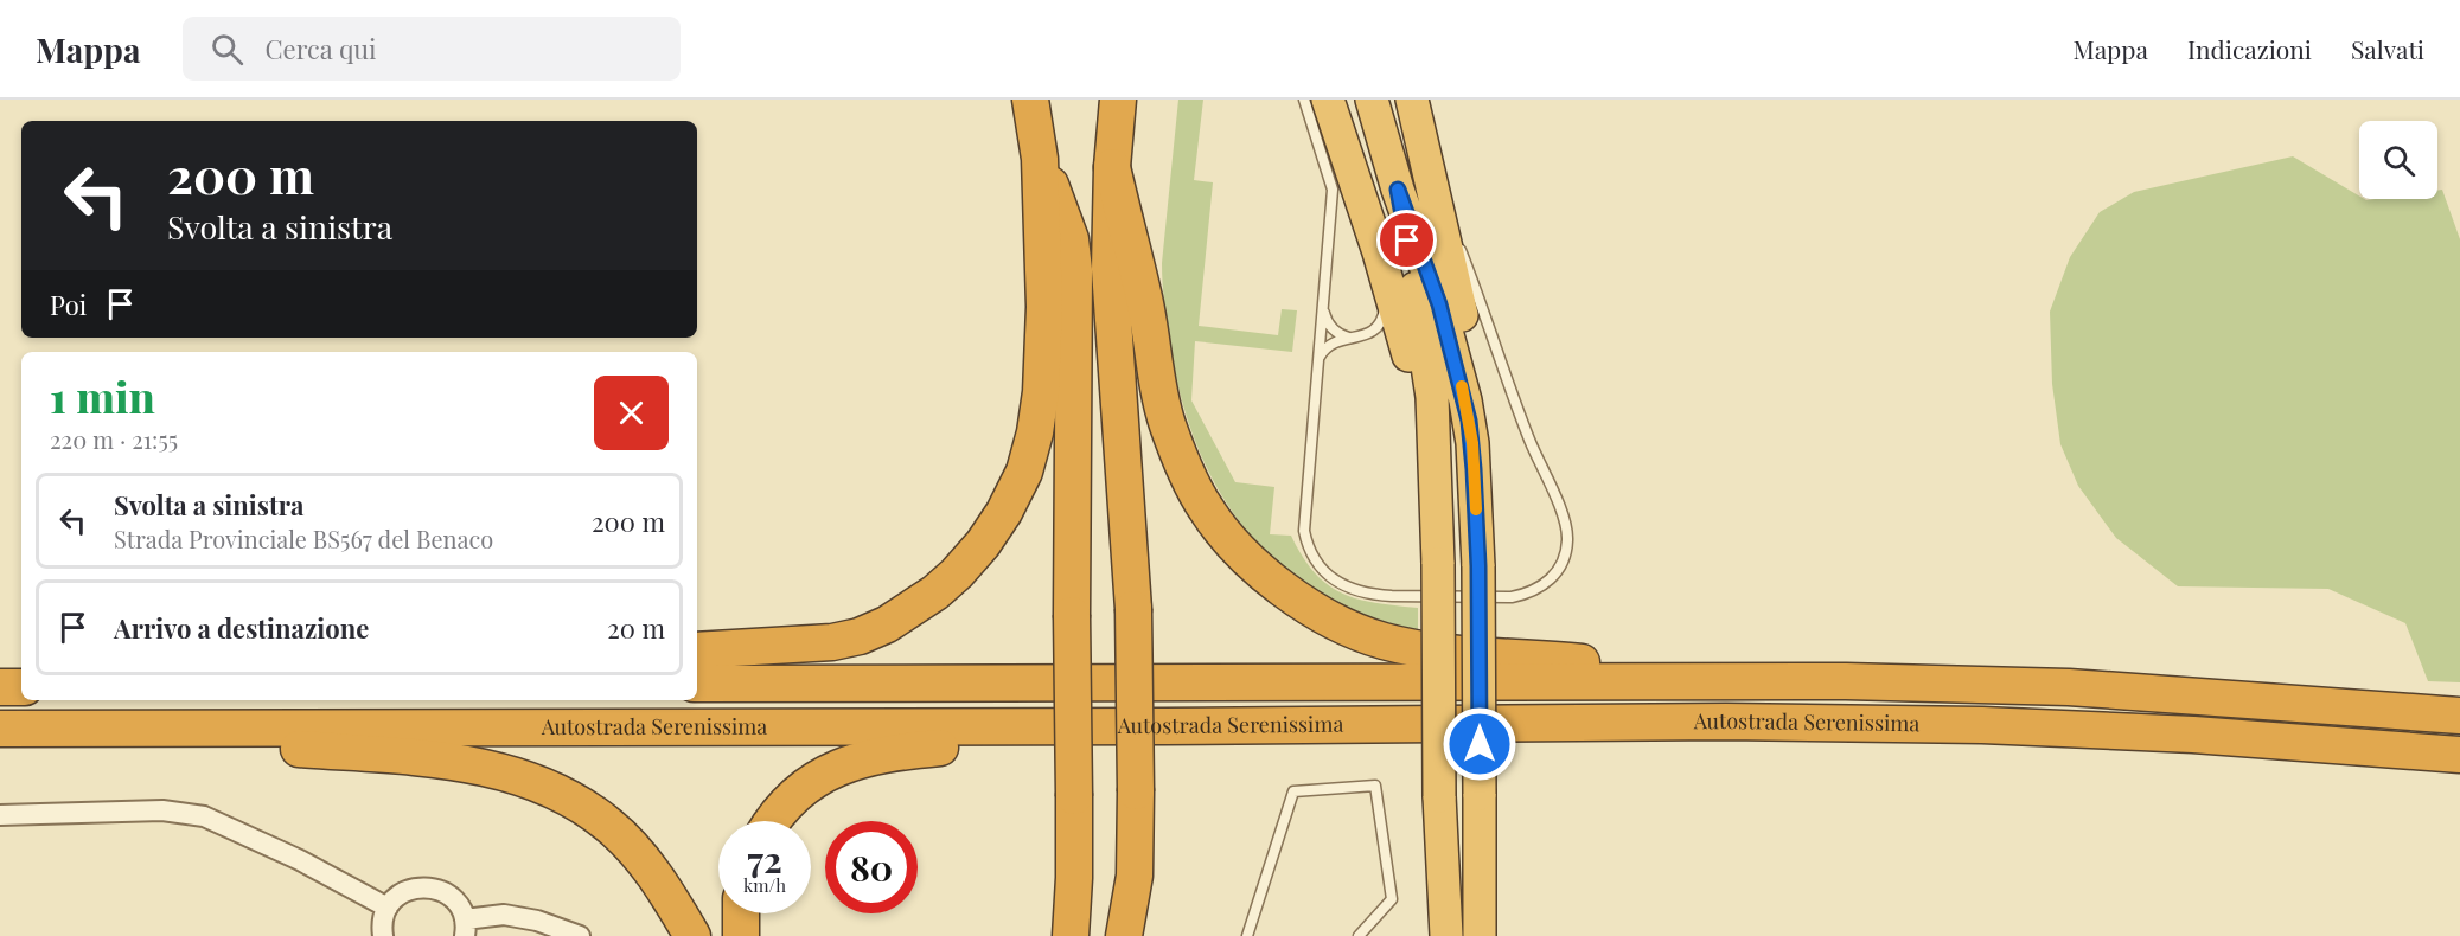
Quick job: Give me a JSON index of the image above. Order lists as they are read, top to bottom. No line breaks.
{"streets":{"highway":["Autostrada Serenissima"]},"page":{"header":"Mappa","search":"Cerca qui","nav":["Mappa","Indicazioni","Salvati"],"turn":["200 m","Svolta a sinistra"],"then":"Poi","heading":["1 min","220 m · 21:55"],"list":[{"name":"Svolta a sinistra","note":"Strada Provinciale BS567 del Benaco","value":"200 m"},{"name":"Arrivo a destinazione","value":"20 m"}],"speed":"72 km/h","limit":"80"}}
